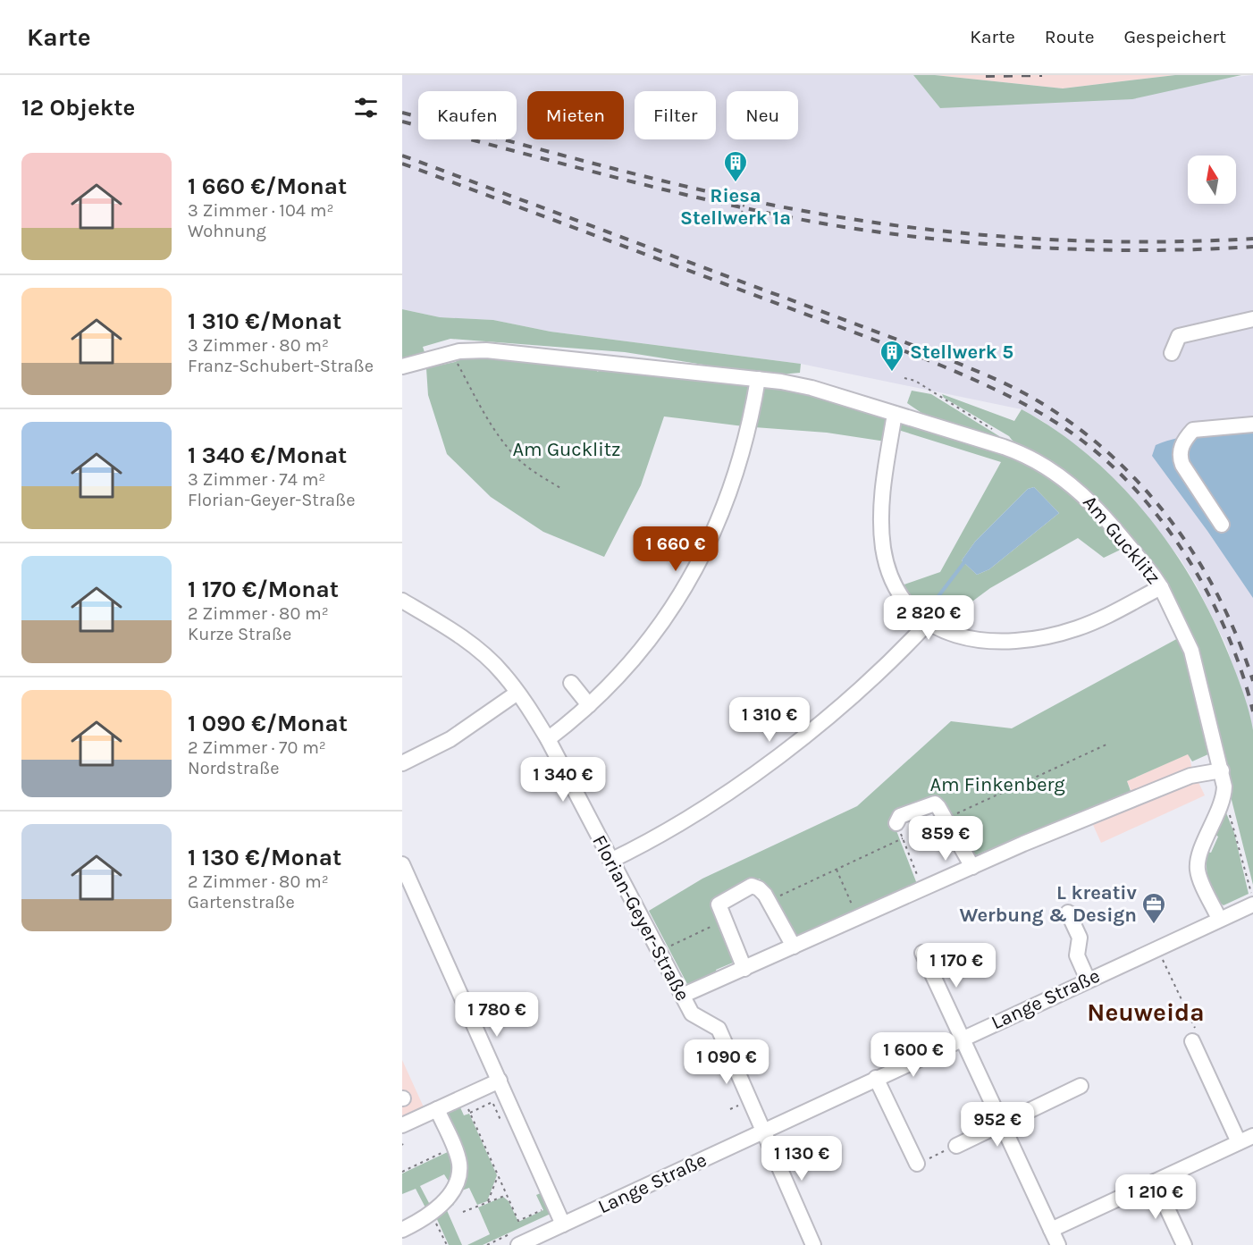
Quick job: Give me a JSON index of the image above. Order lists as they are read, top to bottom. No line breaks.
{"streets":{"street":["Am Gucklitz","Florian-Geyer-Straße","Lange Straße"]},"crossings":[["Am Gucklitz","Lange Straße"],["Florian-Geyer-Straße","Lange Straße"]],"districts":["Neuweida"],"parks":["Am Gucklitz","Am Finkenberg"],"places":{"building":["Riesa Stellwerk 1a","Stellwerk 5"],"office":["L kreativ Werbung & Design"]},"north":"top","page":{"header":"Karte","nav":["Karte","Route","Gespeichert"],"heading":"12 Objekte","chip":["Kaufen","Mieten","Filter","Neu"],"list":[{"name":"1 660 €/Monat","note":"3 Zimmer · 104 m² · Wohnung"},{"name":"1 310 €/Monat","note":"3 Zimmer · 80 m² · Franz-Schubert-Straße"},{"name":"1 340 €/Monat","note":"3 Zimmer · 74 m² · Florian-Geyer-Straße"},{"name":"1 170 €/Monat","note":"2 Zimmer · 80 m² · Kurze Straße"},{"name":"1 090 €/Monat","note":"2 Zimmer · 70 m² · Nordstraße"},{"name":"1 130 €/Monat","note":"2 Zimmer · 80 m² · Gartenstraße"}],"price":["1 660 €","2 820 €","1 310 €","1 340 €","859 €","1 170 €","1 780 €","1 600 €","1 090 €","952 €","1 130 €","1 210 €"]}}
